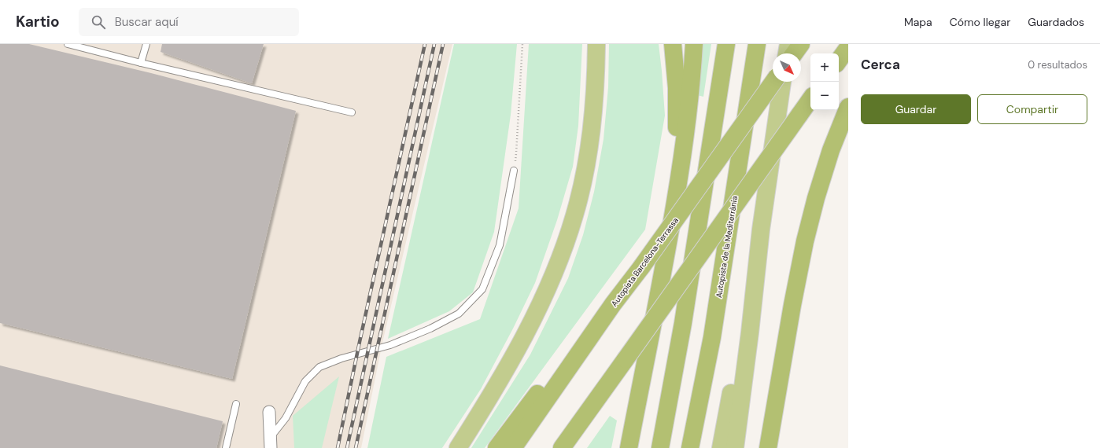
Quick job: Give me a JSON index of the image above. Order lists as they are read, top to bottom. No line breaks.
{"streets":{"highway":["Autopista de la Mediterrània","Autopista Barcelona-Terrassa"]},"north":"bottom right","page":{"header":"Kartio","search":"Buscar aquí","nav":["Mapa","Cómo llegar","Guardados"],"heading":["Cerca","0 resultados"],"map_buttons":["+","−"],"buttons":["Guardar","Compartir"]}}
